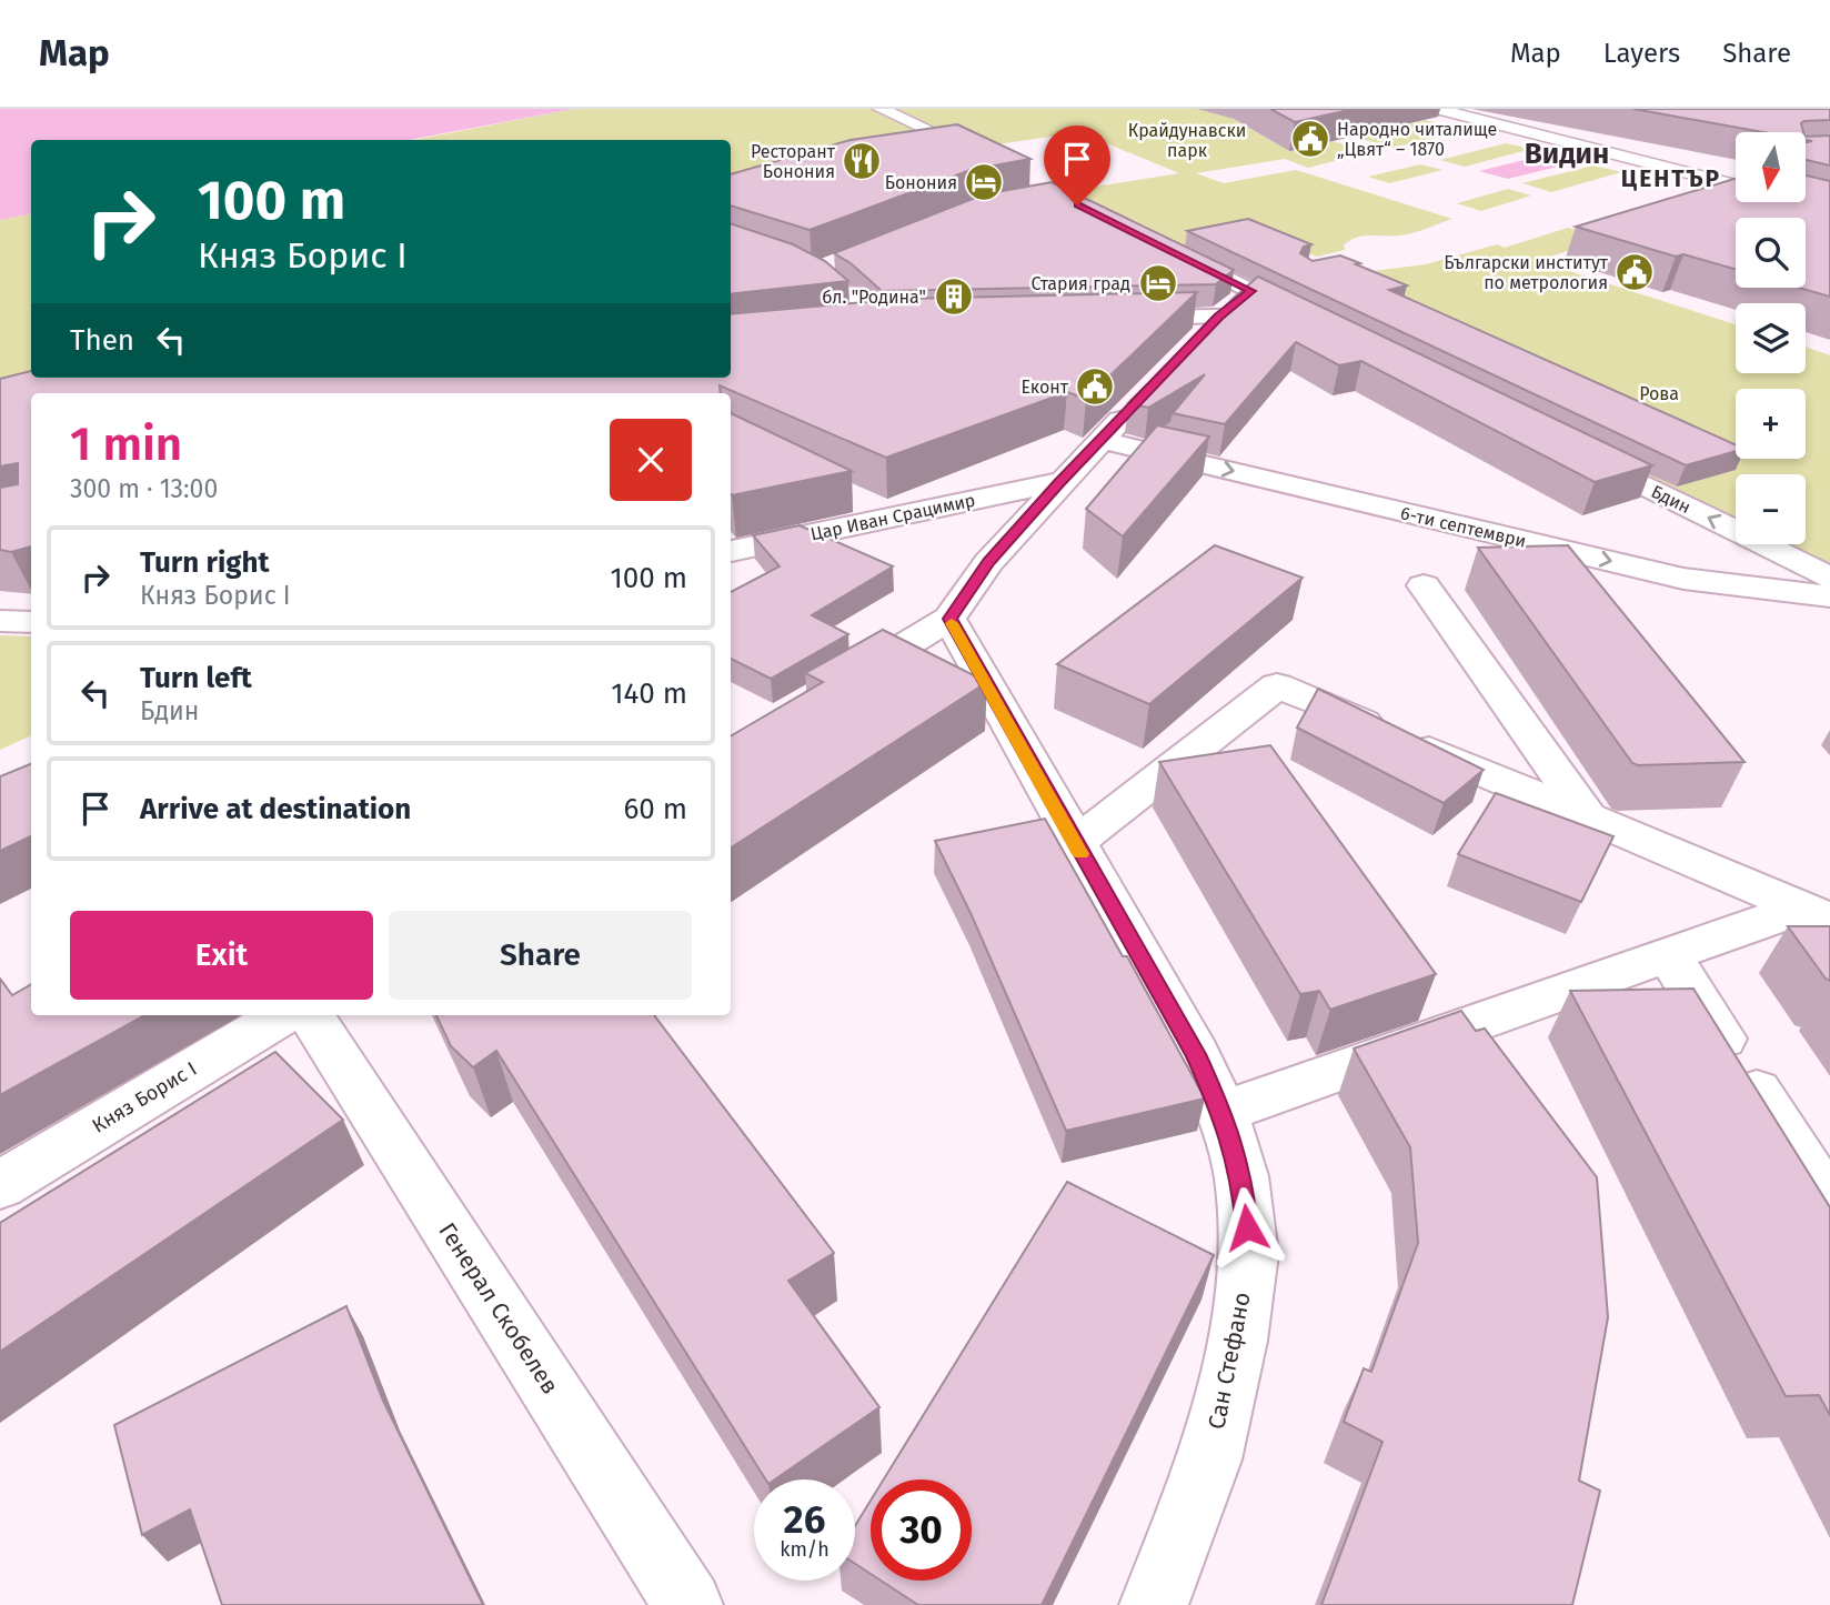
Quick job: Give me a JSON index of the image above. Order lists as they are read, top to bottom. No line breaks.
{"streets":{"street":["Бдин","Цар Иван Срацимир","6-ти септември","Княз Борис I","Генерал Скобелев","Сан Стефано"]},"districts":["Видин","ЦЕНТЪР"],"parks":["Крайдунавски парк","Рова"],"places":{"public building":["Народно читалище „Цвят“ – 1870","Български институт по метрология","Еконт"],"restaurant":["Ресторант Бонония"],"hotel":["Бонония","Стария град"],"building":["бл. \"Родина\""]},"north":"bottom","page":{"header":"Map","nav":["Map","Layers","Share"],"map_buttons":["+","−"],"turn":["100 m","Княз Борис I"],"then":"Then","heading":["1 min","300 m · 13:00"],"list":[{"name":"Turn right","note":"Княз Борис I","value":"100 m"},{"name":"Turn left","note":"Бдин","value":"140 m"},{"name":"Arrive at destination","value":"60 m"}],"buttons":["Exit","Share"],"speed":"26 km/h","limit":"30"}}
